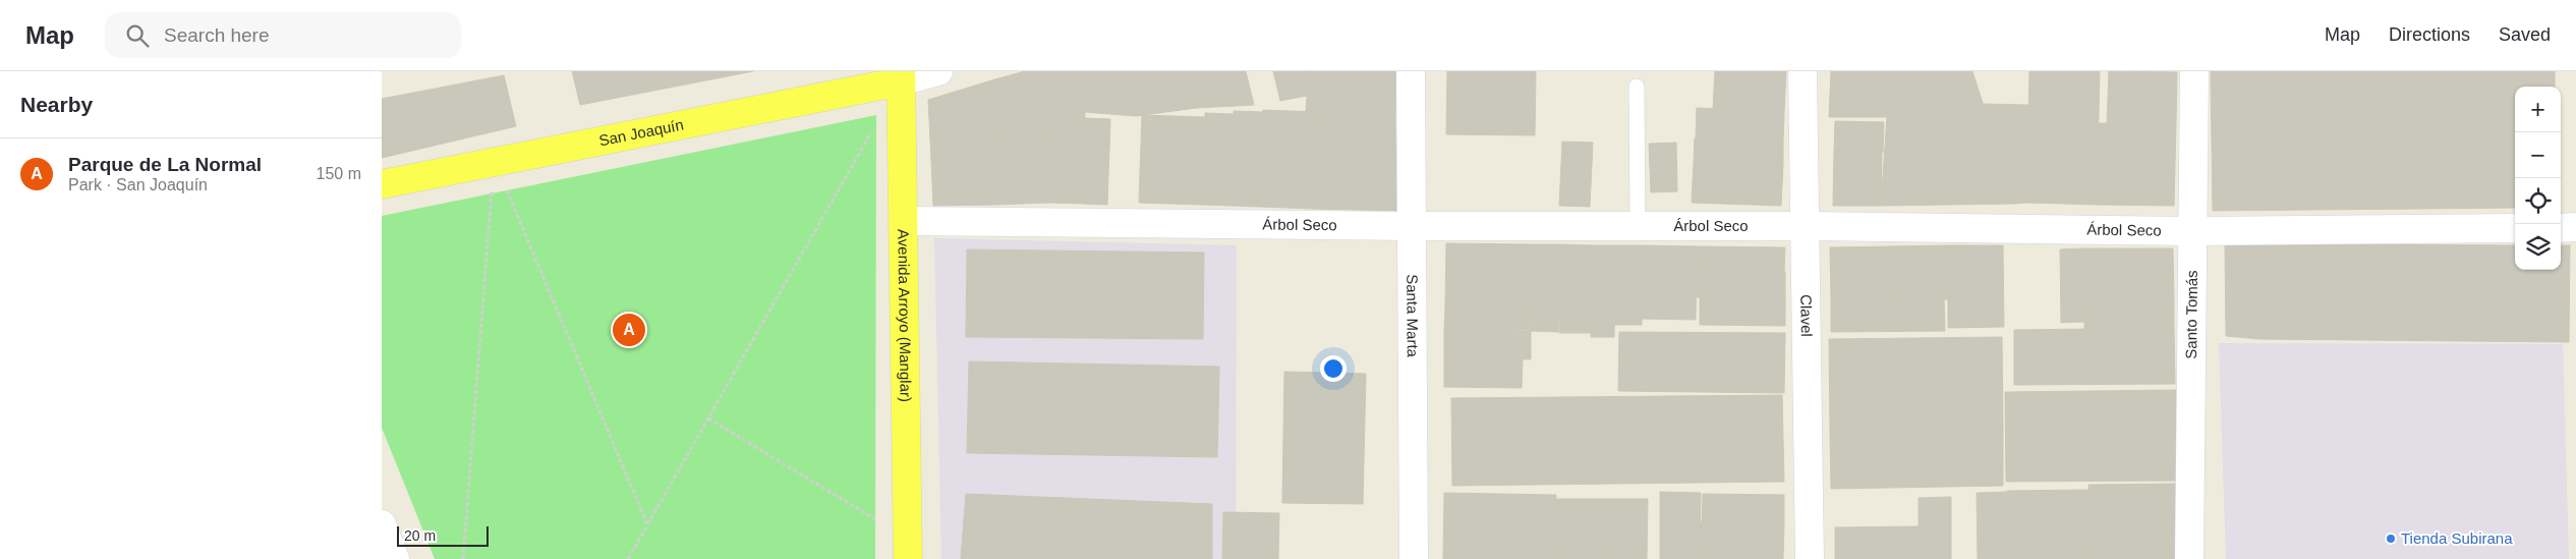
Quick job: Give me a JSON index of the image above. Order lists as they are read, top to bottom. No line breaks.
{"streets":{"main road":["San Joaquín","Avenida Arroyo (Manglar)"],"street":["Árbol Seco","Santa Marta","Clavel","Santo Tomás"]},"crossings":[["San Joaquín","Avenida Arroyo (Manglar)"],["Árbol Seco","Avenida Arroyo (Manglar)"],["Árbol Seco","Santa Marta"],["Árbol Seco","Clavel"],["Árbol Seco","Santo Tomás"]],"places":["Tienda Subirana"],"scale_bar":"20 m","page":{"header":"Map","search":"Search here","nav":["Map","Directions","Saved"],"heading":"Nearby","map_buttons":["+","−"],"list":[{"mark":"A","name":"Parque de La Normal","note":"Park · San Joaquín","value":"150 m"}],"pins":"A","scale":"20 m"}}
